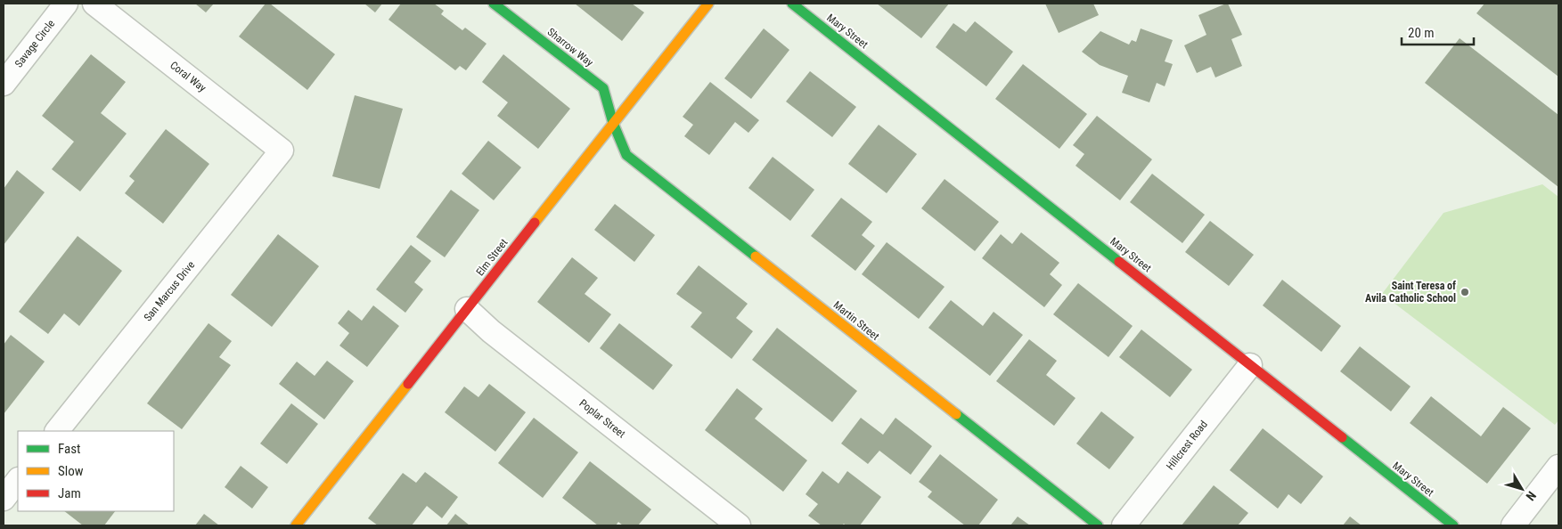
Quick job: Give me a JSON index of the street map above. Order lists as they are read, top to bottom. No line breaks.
{"streets":{"street":["Mary Street","Savage Circle","Sharrow Way","Coral Way","Elm Street","San Marcus Drive","Martin Street","Poplar Street","Hillcrest Road"]},"crossings":[["Mary Street","Hillcrest Road"],["Sharrow Way","Elm Street"],["Sharrow Way","Martin Street"],["Coral Way","San Marcus Drive"],["Elm Street","Martin Street"],["Elm Street","Poplar Street"]],"places":["Saint Teresa of Avila Catholic School"],"legend":["Fast","Slow","Jam"],"scale_bar":"20 m","north":"bottom right"}
